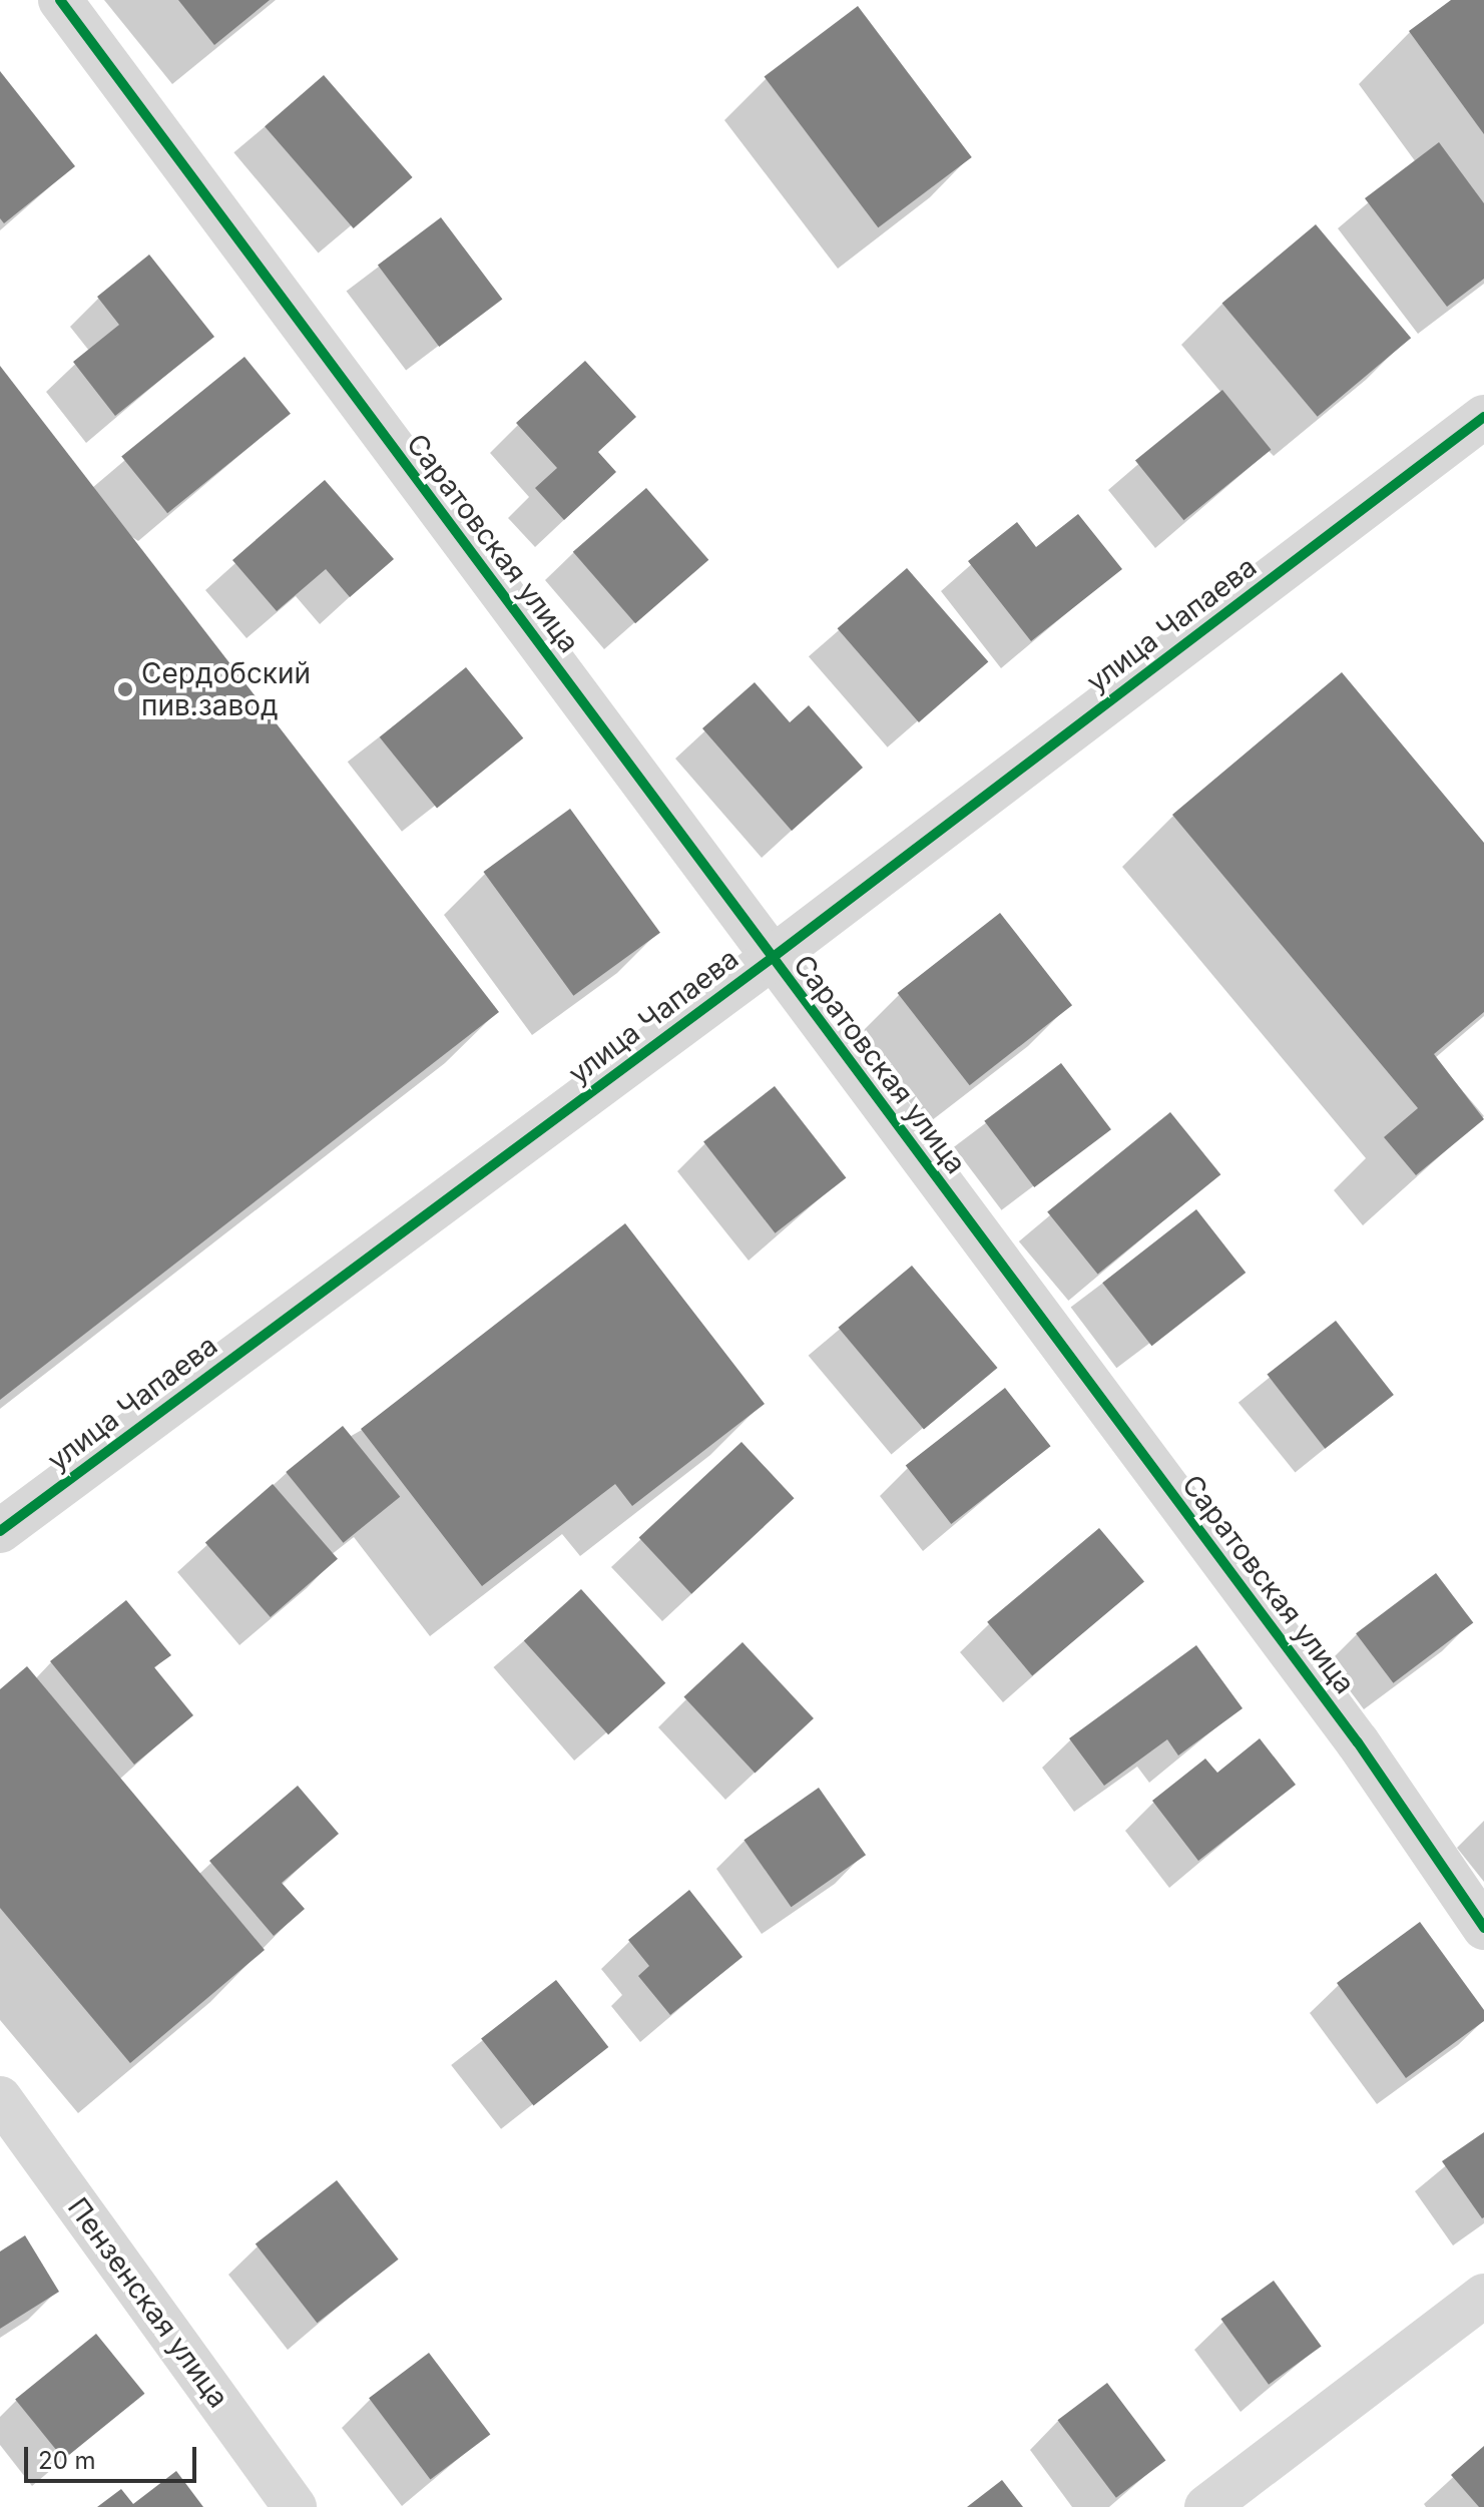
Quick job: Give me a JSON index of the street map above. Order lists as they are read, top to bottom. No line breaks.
{"streets":{"street":["Саратовская улица","улица Чапаева","Пензенская улица"]},"crossings":[["Саратовская улица","улица Чапаева"]],"places":["Сердобский пив.завод"],"scale_bar":"20 m"}
